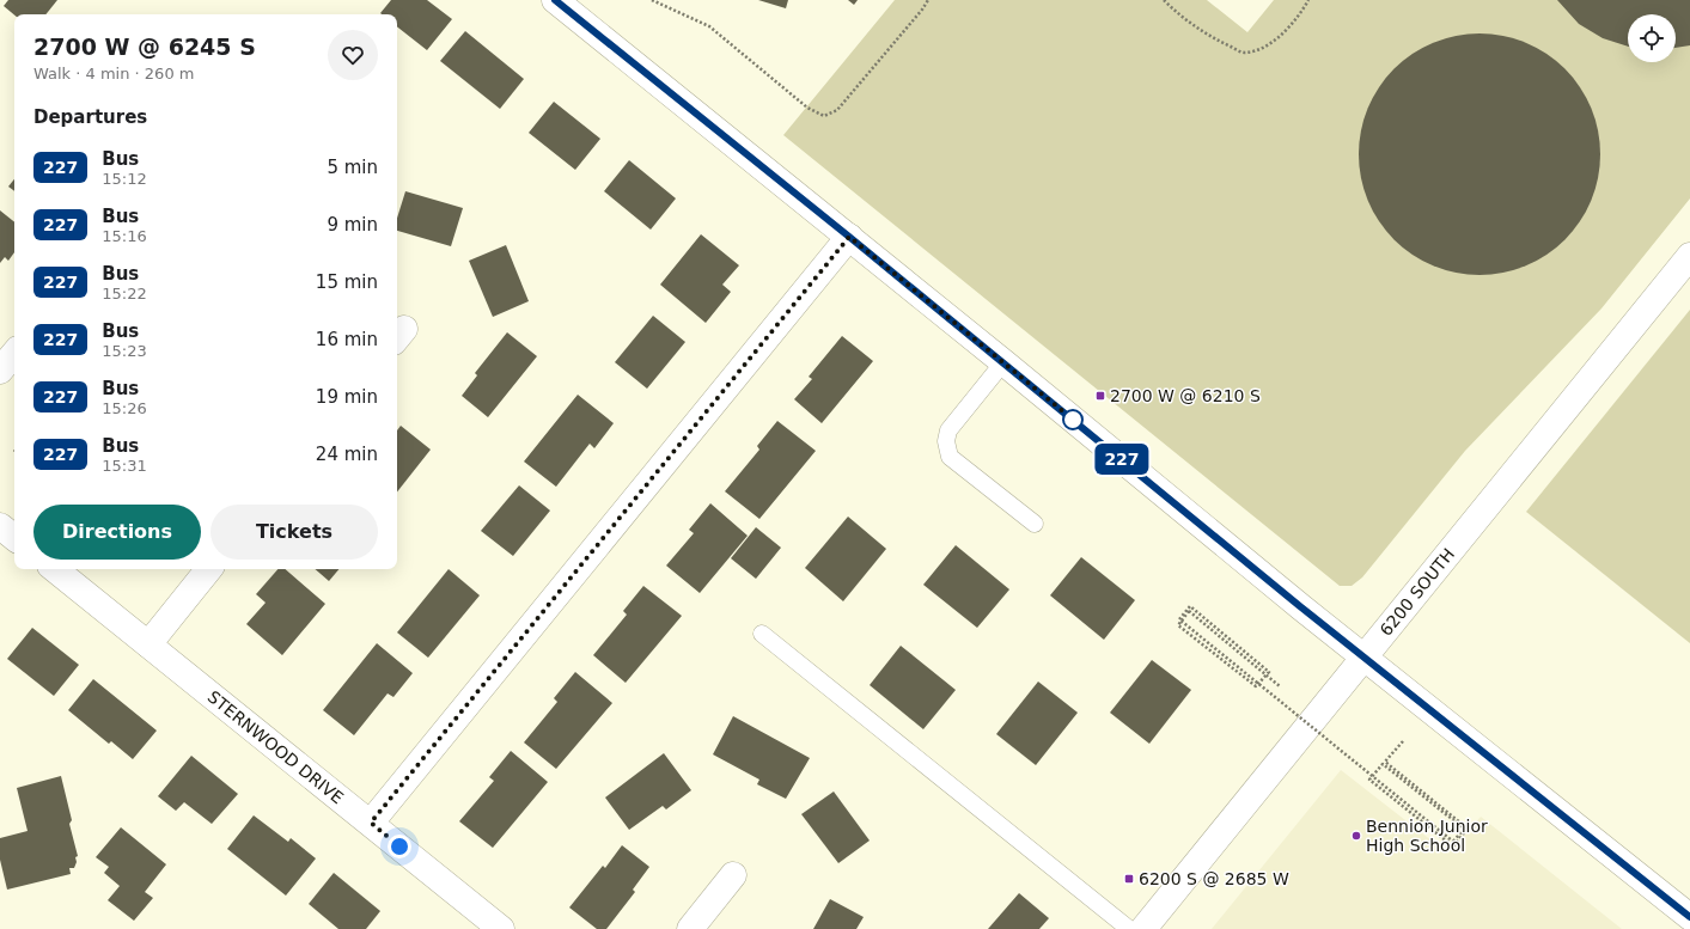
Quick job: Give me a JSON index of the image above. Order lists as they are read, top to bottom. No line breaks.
{"streets":{"main road":["6200 SOUTH","STERNWOOD DRIVE"]},"places":{"transit":["2700 W @ 6210 S","6200 S @ 2685 W"],"other":["Bennion Junior High School"]},"lines":["bus line 227"],"page":{"on_map":"227","heading":[["2700 W @ 6245 S","Walk · 4 min · 260 m"],"Departures"],"list":[{"mark":"227","name":"Bus","note":"15:12","value":"5 min"},{"mark":"227","name":"Bus","note":"15:16","value":"9 min"},{"mark":"227","name":"Bus","note":"15:22","value":"15 min"},{"mark":"227","name":"Bus","note":"15:23","value":"16 min"},{"mark":"227","name":"Bus","note":"15:26","value":"19 min"},{"mark":"227","name":"Bus","note":"15:31","value":"24 min"}],"buttons":["Directions","Tickets"]}}
